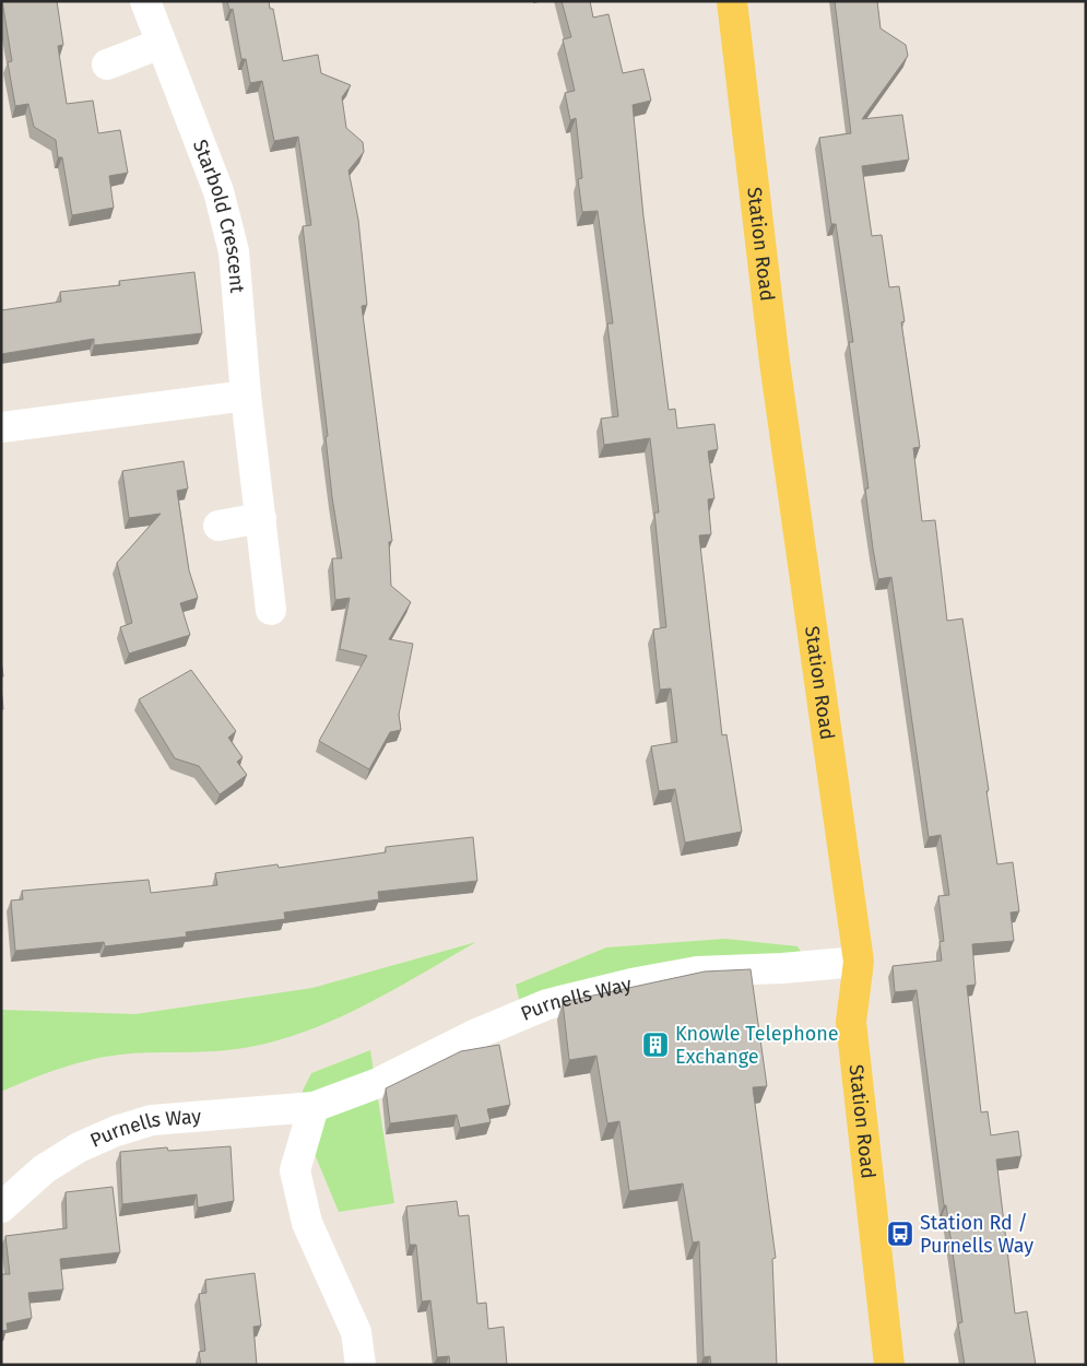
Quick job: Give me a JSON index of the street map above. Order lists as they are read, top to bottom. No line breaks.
{"streets":{"main road":["Station Road"],"street":["Starbold Crescent","Purnells Way"]},"crossings":[["Station Road","Purnells Way"]],"places":{"building":["Knowle Telephone Exchange"],"bus stop":["Station Rd / Purnells Way"]}}
